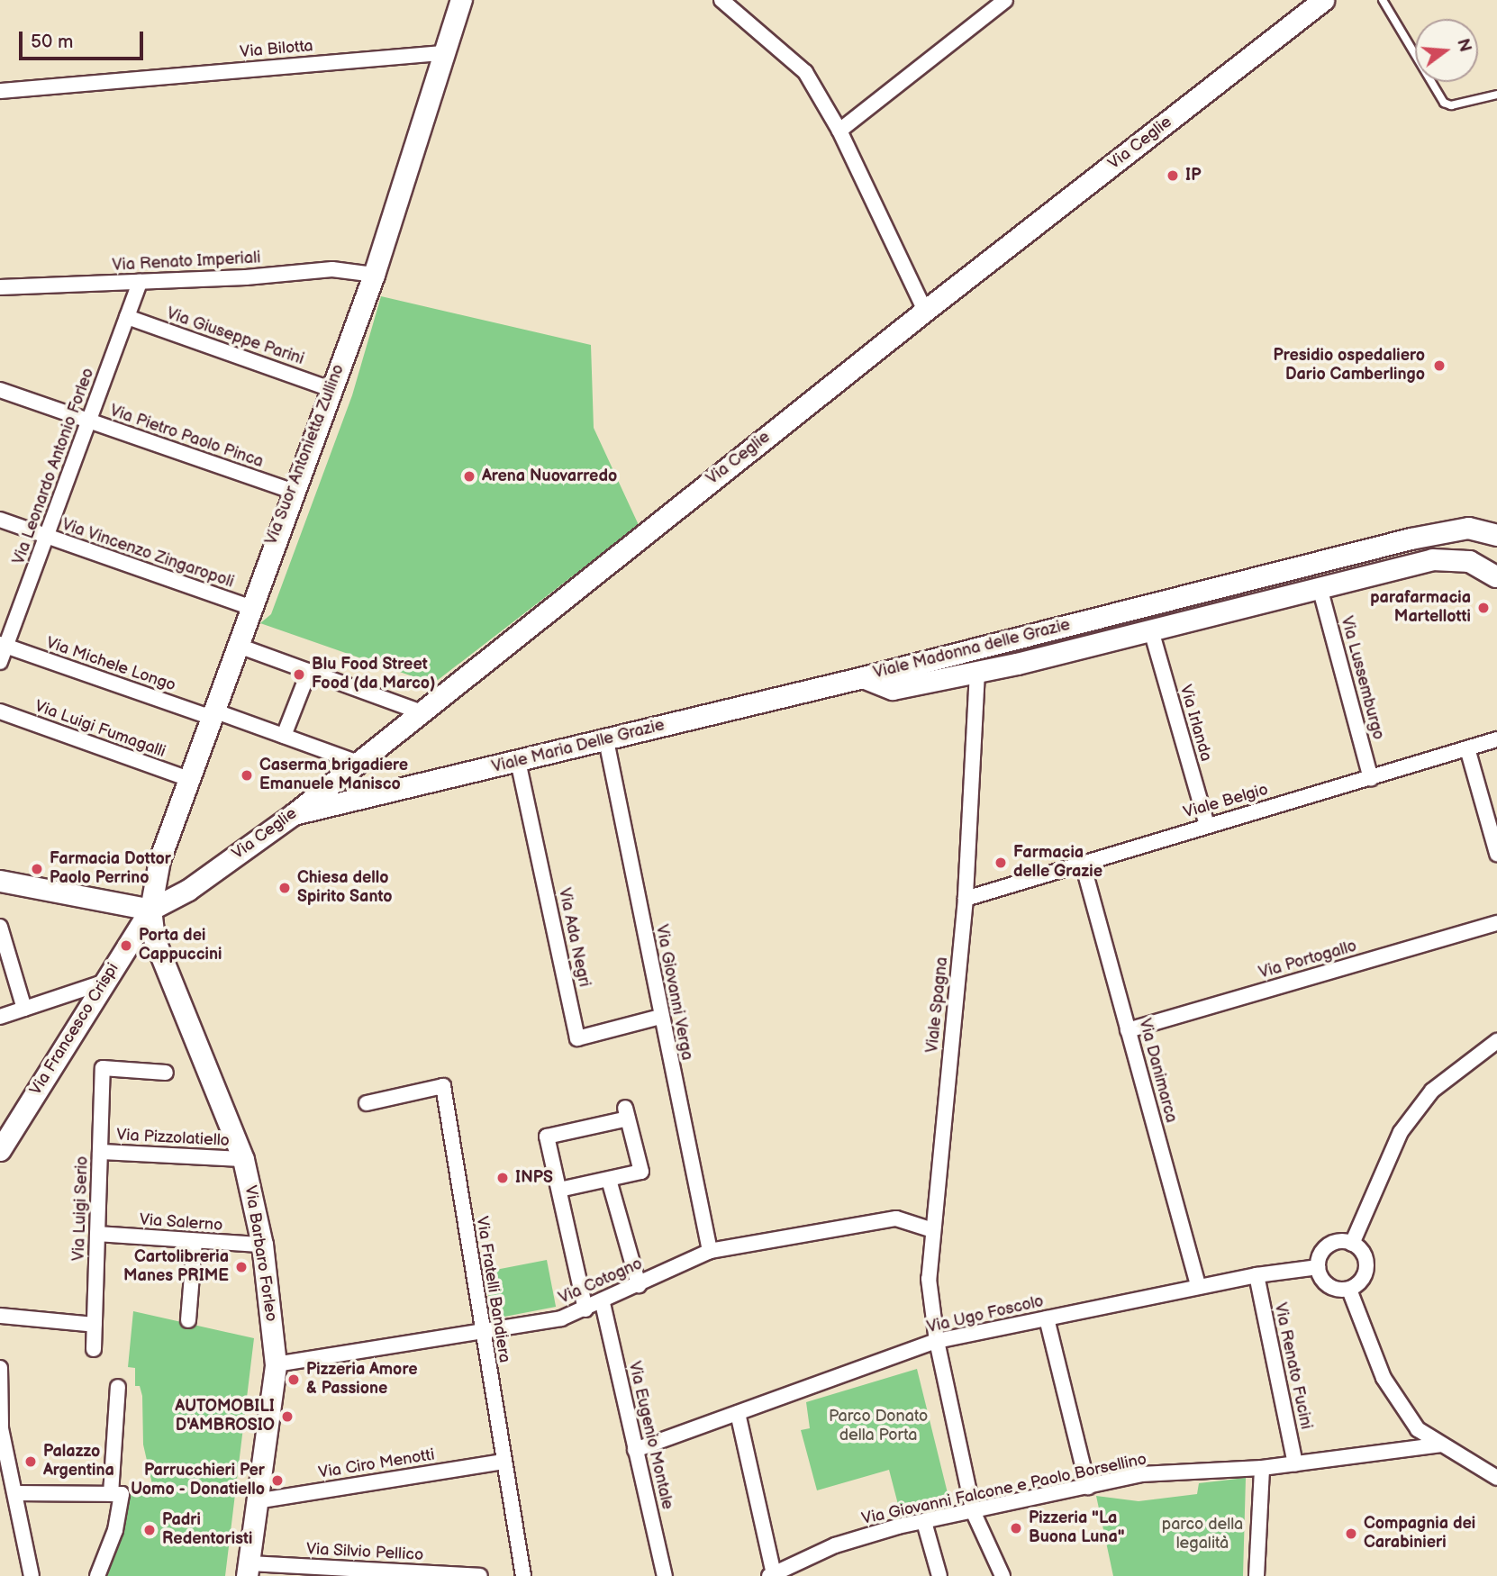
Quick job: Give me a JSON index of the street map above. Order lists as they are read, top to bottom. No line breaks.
{"streets":{"street":["Via Bilotta","Via Ceglie","Via Renato Imperiali","Via Giuseppe Parini","Via Pietro Paolo Pinca","Via Suor Antonietta Zullino","Via Leonardo Antonio Forleo","Via Vincenzo Zingaropoli","Viale Madonna delle Grazie","Via Michele Longo","Via Lussemburgo","Via Irlanda","Via Luigi Fumagalli","Viale Maria Delle Grazie","Viale Belgio","Via Ada Negri","Via Portogallo","Via Giovanni Verga","Viale Spagna","Via Francesco Crispi","Via Danimarca","Via Pizzolatiello","Via Luigi Serio","Via Salerno","Via Barbaro Forleo","Via Cotogno","Via Fratelli Bandiera","Via Ugo Foscolo","Via Renato Fucini","Via Eugenio Montale","Via Ciro Menotti","Via Giovanni Falcone e Paolo Borsellino","Via Silvio Pellico"]},"crossings":[["Via Bilotta","Via Suor Antonietta Zullino"],["Via Ceglie","Via Suor Antonietta Zullino"],["Via Ceglie","Via Michele Longo"],["Via Ceglie","Viale Maria Delle Grazie"],["Via Ceglie","Via Francesco Crispi"],["Via Ceglie","Via Barbaro Forleo"],["Via Renato Imperiali","Via Suor Antonietta Zullino"],["Via Renato Imperiali","Via Leonardo Antonio Forleo"],["Via Giuseppe Parini","Via Suor Antonietta Zullino"],["Via Giuseppe Parini","Via Leonardo Antonio Forleo"],["Via Pietro Paolo Pinca","Via Suor Antonietta Zullino"],["Via Pietro Paolo Pinca","Via Leonardo Antonio Forleo"],["Via Suor Antonietta Zullino","Via Vincenzo Zingaropoli"],["Via Suor Antonietta Zullino","Via Michele Longo"],["Via Suor Antonietta Zullino","Via Luigi Fumagalli"],["Via Suor Antonietta Zullino","Via Francesco Crispi"],["Via Suor Antonietta Zullino","Via Barbaro Forleo"],["Via Leonardo Antonio Forleo","Via Vincenzo Zingaropoli"],["Via Leonardo Antonio Forleo","Via Michele Longo"],["Viale Madonna delle Grazie","Via Lussemburgo"],["Viale Madonna delle Grazie","Via Irlanda"],["Viale Madonna delle Grazie","Viale Maria Delle Grazie"],["Viale Madonna delle Grazie","Viale Spagna"],["Via Lussemburgo","Viale Belgio"],["Via Irlanda","Viale Belgio"],["Viale Maria Delle Grazie","Via Ada Negri"],["Viale Maria Delle Grazie","Via Giovanni Verga"],["Viale Belgio","Viale Spagna"],["Viale Belgio","Via Danimarca"],["Via Ada Negri","Via Giovanni Verga"],["Via Portogallo","Via Danimarca"],["Via Giovanni Verga","Via Cotogno"],["Viale Spagna","Via Cotogno"],["Viale Spagna","Via Ugo Foscolo"],["Viale Spagna","Via Giovanni Falcone e Paolo Borsellino"],["Via Francesco Crispi","Via Barbaro Forleo"],["Via Danimarca","Via Ugo Foscolo"],["Via Pizzolatiello","Via Luigi Serio"],["Via Pizzolatiello","Via Barbaro Forleo"],["Via Luigi Serio","Via Salerno"],["Via Salerno","Via Barbaro Forleo"],["Via Barbaro Forleo","Via Cotogno"],["Via Barbaro Forleo","Via Ciro Menotti"],["Via Barbaro Forleo","Via Silvio Pellico"],["Via Cotogno","Via Fratelli Bandiera"],["Via Cotogno","Via Eugenio Montale"],["Via Fratelli Bandiera","Via Ciro Menotti"],["Via Ugo Foscolo","Via Renato Fucini"],["Via Ugo Foscolo","Via Eugenio Montale"],["Via Renato Fucini","Via Giovanni Falcone e Paolo Borsellino"]],"parks":["Parco Donato della Porta","parco della legalità"],"places":["IP","Presidio ospedaliero Dario Camberlingo","Arena Nuovarredo","parafarmacia Martellotti","Blu Food Street Food (da Marco)","Caserma brigadiere Emanuele Manisco","Farmacia delle Grazie","Farmacia Dottor Paolo Perrino","Chiesa dello Spirito Santo","Porta dei Cappuccini","INPS","Cartolibreria Manes PRIME","Pizzeria Amore & Passione","AUTOMOBILI D'AMBROSIO","Palazzo Argentina","Parrucchieri Per Uomo - Donatiello","Pizzeria \"La Buona Luna\"","Padri Redentoristi","Compagnia dei Carabinieri"],"scale_bar":"50 m","north":"right"}
